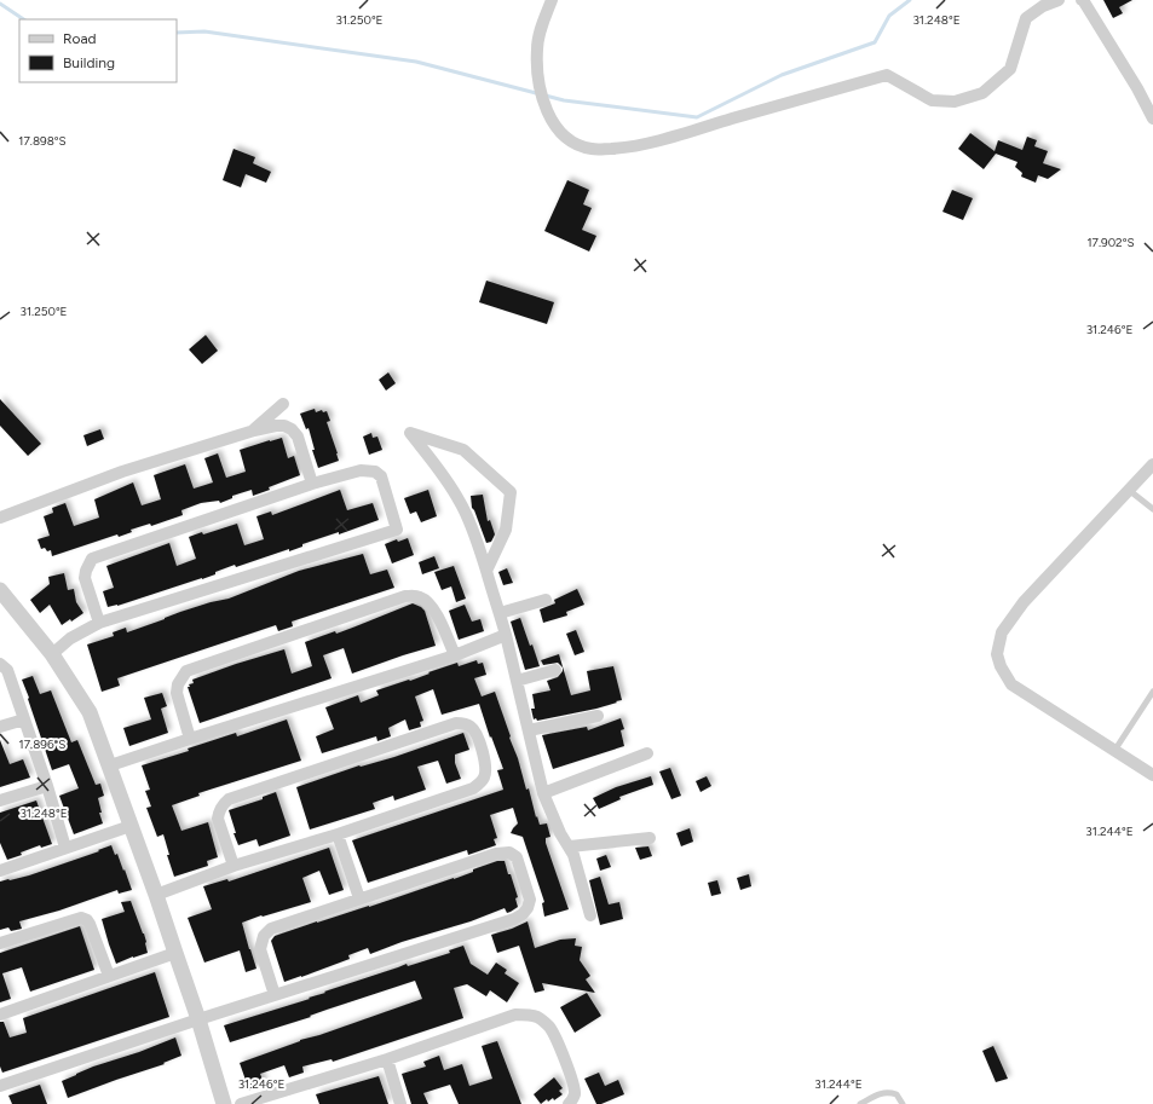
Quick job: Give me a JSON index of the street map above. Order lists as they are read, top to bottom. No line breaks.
{"legend":["Road","Building"],"coordinates":["31.250°E","31.248°E","17.898°S","17.902°S","31.246°E","17.896°S","31.244°E"]}
